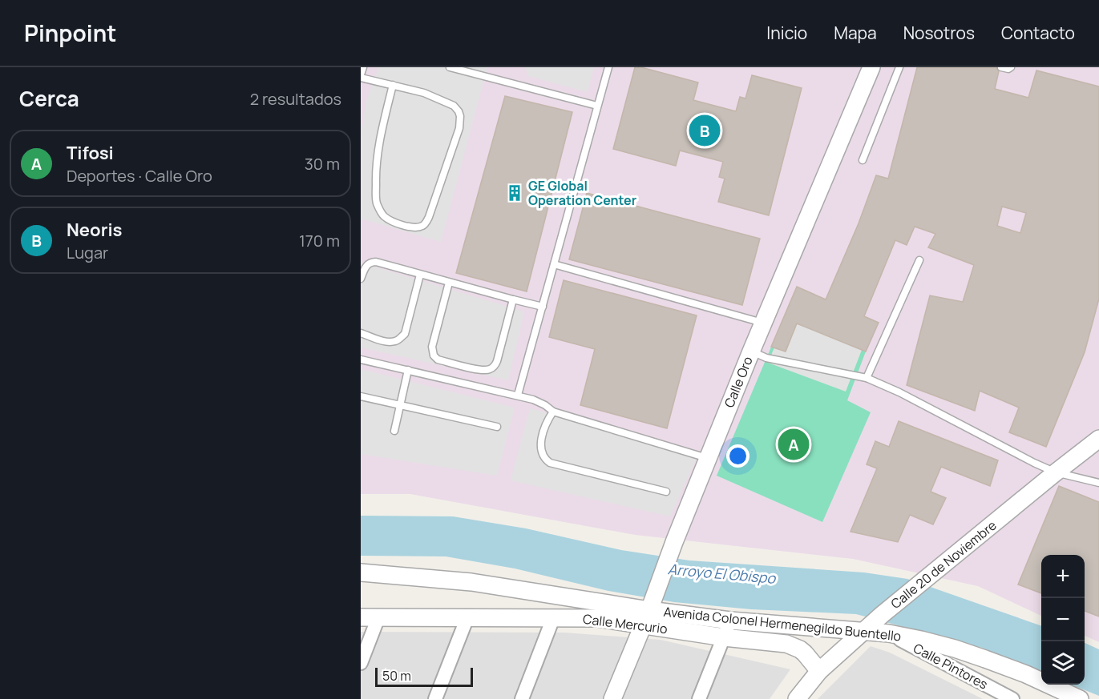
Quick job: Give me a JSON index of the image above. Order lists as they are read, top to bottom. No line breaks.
{"streets":{"street":["Calle Oro","Calle 20 de Noviembre","Calle Mercurio","Avenida Colonel Hermenegildo Buentello","Calle Pintores"]},"crossings":[["Calle Oro","Calle Mercurio"],["Calle Oro","Avenida Colonel Hermenegildo Buentello"],["Calle 20 de Noviembre","Calle Mercurio"],["Calle 20 de Noviembre","Avenida Colonel Hermenegildo Buentello"],["Calle Mercurio","Avenida Colonel Hermenegildo Buentello"],["Avenida Colonel Hermenegildo Buentello","Calle Pintores"]],"water":["Arroyo El Obispo"],"places":{"building":["GE Global Operation Center"]},"scale_bar":"50 m","page":{"header":"Pinpoint","nav":["Inicio","Mapa","Nosotros","Contacto"],"heading":["Cerca","2 resultados"],"pins":["B","A"],"list":[{"mark":"A","name":"Tifosi","note":"Deportes · Calle Oro","value":"30 m"},{"mark":"B","name":"Neoris","note":"Lugar","value":"170 m"}],"map_buttons":["+","−"],"scale":"50 m"}}
